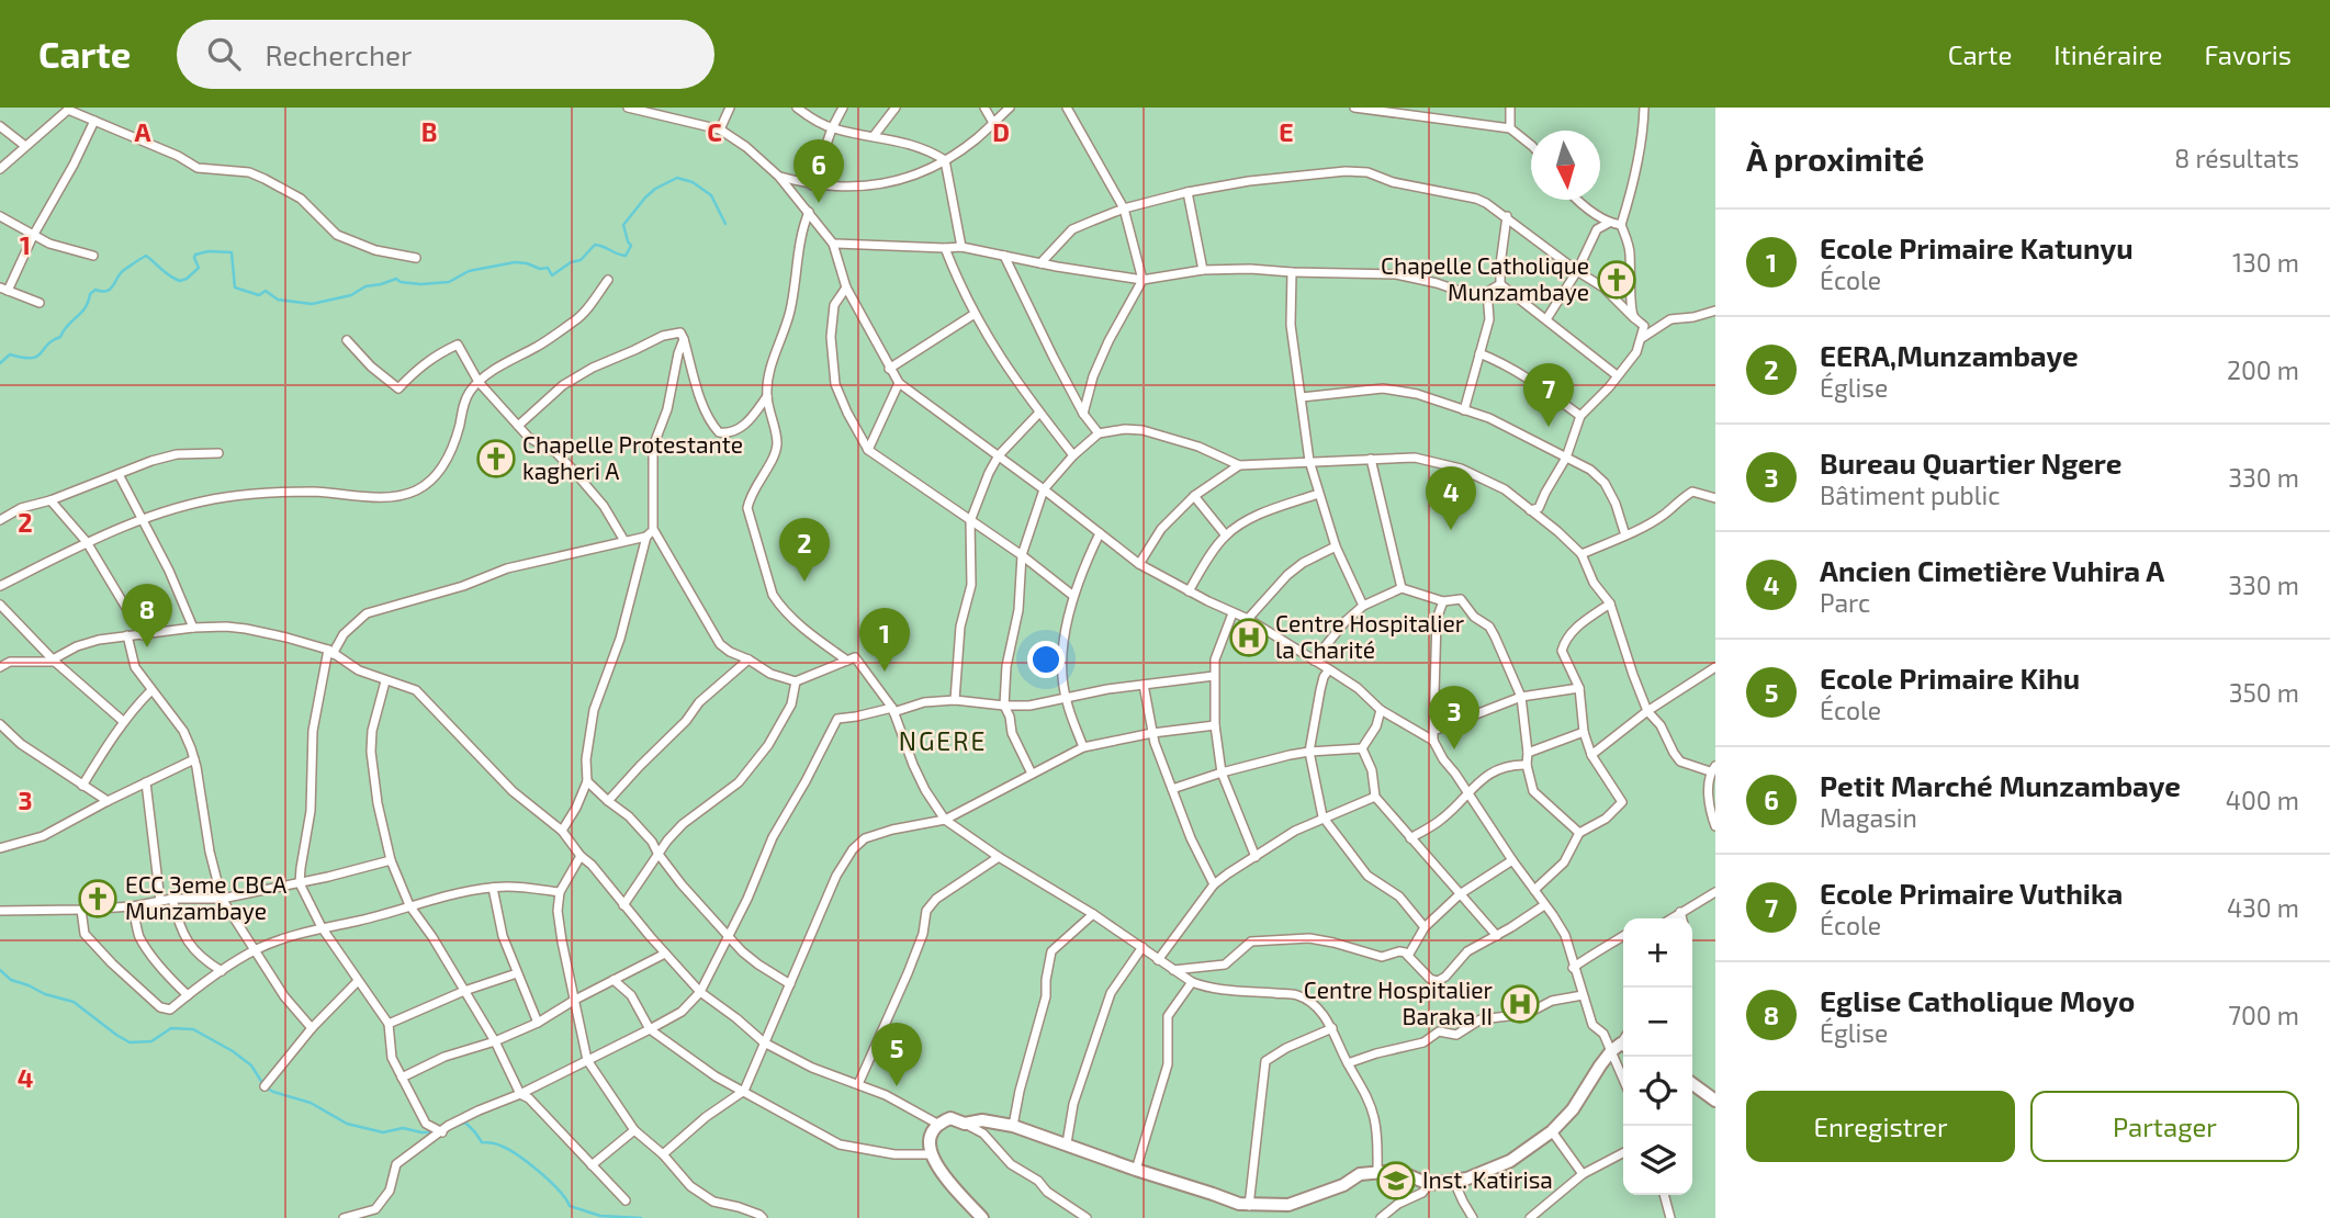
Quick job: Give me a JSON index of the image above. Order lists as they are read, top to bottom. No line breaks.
{"districts":["NGERE"],"places":{"church":["Chapelle Catholique Munzambaye","Chapelle Protestante kagheri A","ECC 3eme CBCA Munzambaye"],"hospital":["Centre Hospitalier la Charité","Centre Hospitalier Baraka II"],"school or university":["Inst. Katirisa"]},"north":"bottom","page":{"header":"Carte","search":"Rechercher","nav":["Carte","Itinéraire","Favoris"],"heading":["À proximité","8 résultats"],"pins":["6","7","4","2","8","1","3","5"],"list":[{"mark":"1","name":"Ecole Primaire Katunyu","note":"École","value":"130 m"},{"mark":"2","name":"EERA,Munzambaye","note":"Église","value":"200 m"},{"mark":"3","name":"Bureau Quartier Ngere","note":"Bâtiment public","value":"330 m"},{"mark":"4","name":"Ancien Cimetière Vuhira A","note":"Parc","value":"330 m"},{"mark":"5","name":"Ecole Primaire Kihu","note":"École","value":"350 m"},{"mark":"6","name":"Petit Marché Munzambaye","note":"Magasin","value":"400 m"},{"mark":"7","name":"Ecole Primaire Vuthika","note":"École","value":"430 m"},{"mark":"8","name":"Eglise Catholique Moyo","note":"Église","value":"700 m"}],"map_buttons":["+","−"],"buttons":["Enregistrer","Partager"]},"grid":{"columns":["A","B","C","D","E"],"rows":["1","2","3","4"]}}
